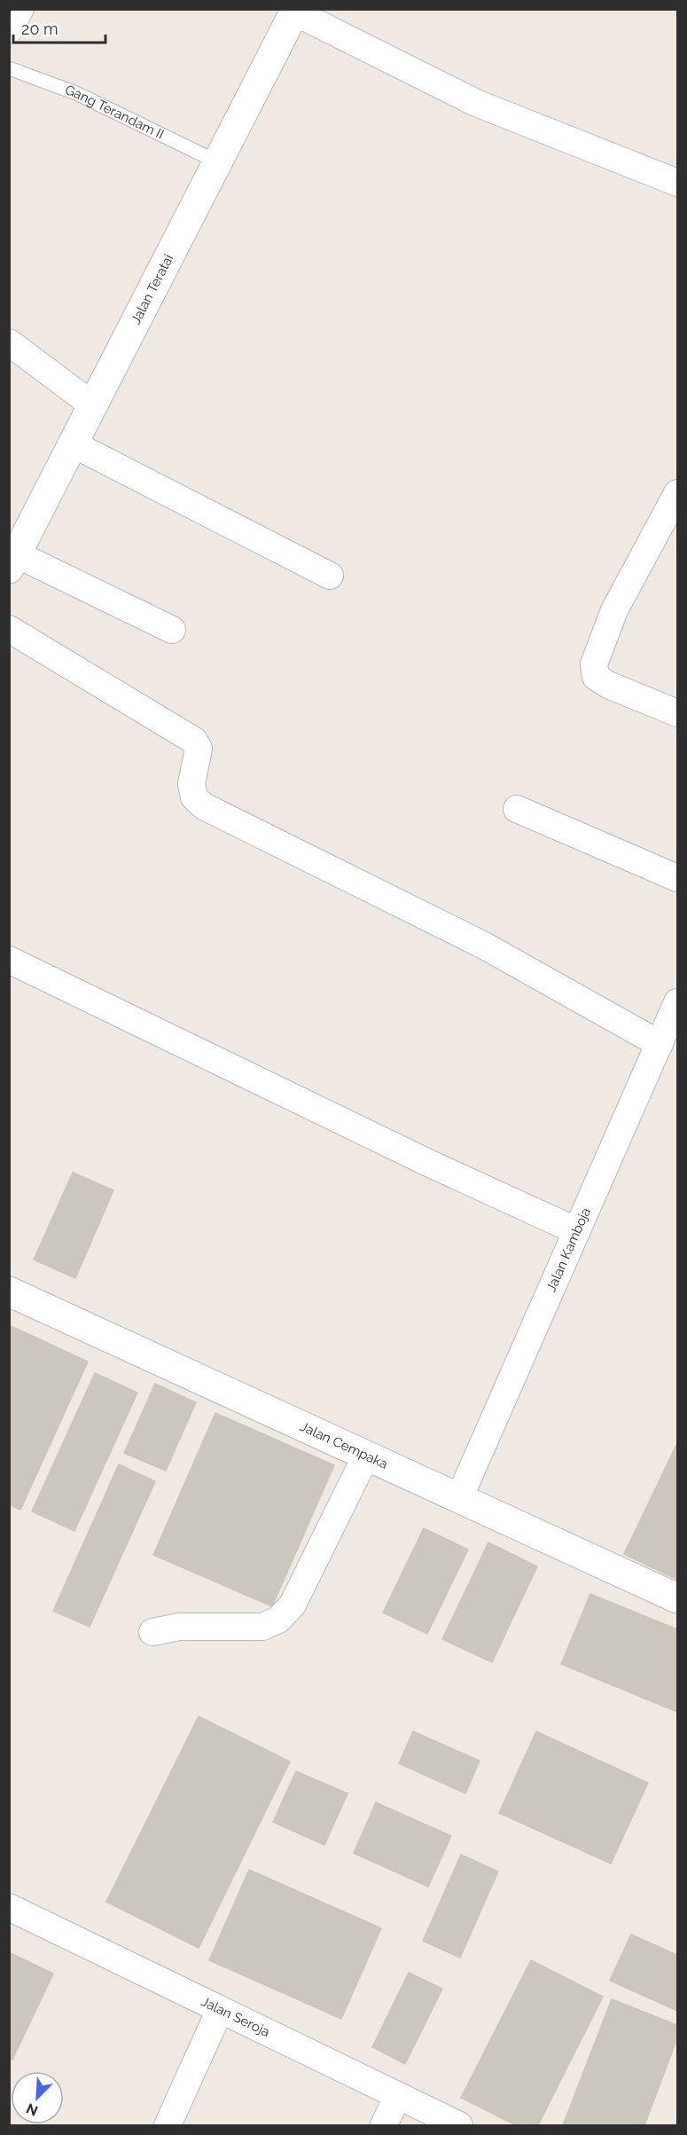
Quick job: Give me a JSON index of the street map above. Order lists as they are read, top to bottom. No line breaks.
{"streets":{"street":["Jalan Teratai","Jalan Kamboja","Jalan Cempaka","Jalan Seroja"],"lane":["Gang Terandam II"]},"crossings":[["Gang Terandam II","Jalan Teratai"],["Jalan Kamboja","Jalan Cempaka"]],"scale_bar":"20 m","north":"bottom left"}
